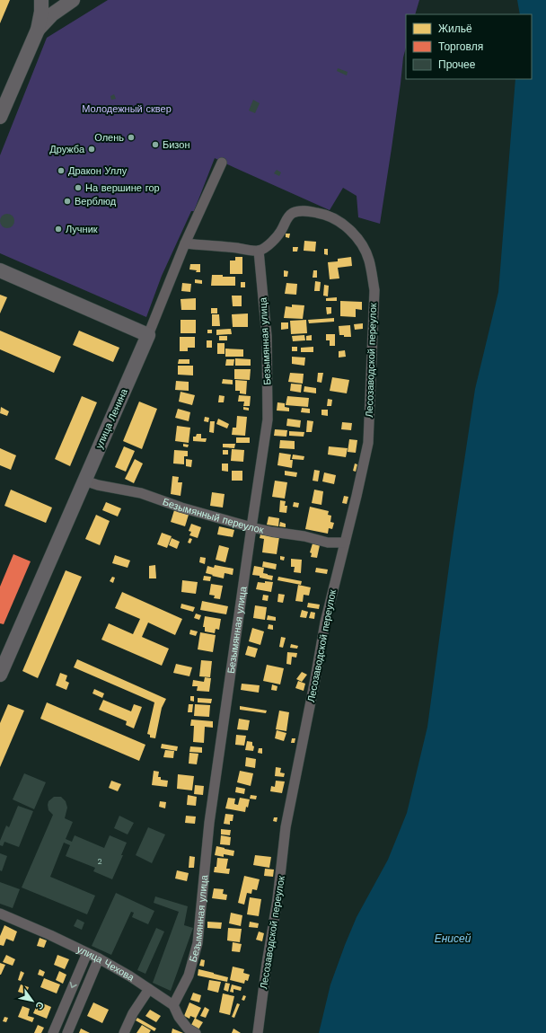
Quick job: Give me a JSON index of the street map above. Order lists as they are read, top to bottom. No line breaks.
{"streets":{"street":["Безымянная улица","Лесозаводской переулок","улица Ленина","Безымянный переулок","улица Чехова"]},"crossings":[["Безымянная улица","Лесозаводской переулок"],["Безымянная улица","Безымянный переулок"],["Безымянная улица","улица Чехова"],["Лесозаводской переулок","Безымянный переулок"],["улица Ленина","Безымянный переулок"]],"water":["Енисей"],"parks":["Молодежный сквер"],"places":["Олень","Бизон","Дружба","Дракон Уллу","На вершине гор","Верблюд","Лучник"],"house_numbers":["2"],"legend":["Жильё","Торговля","Прочее"],"north":"bottom right"}
